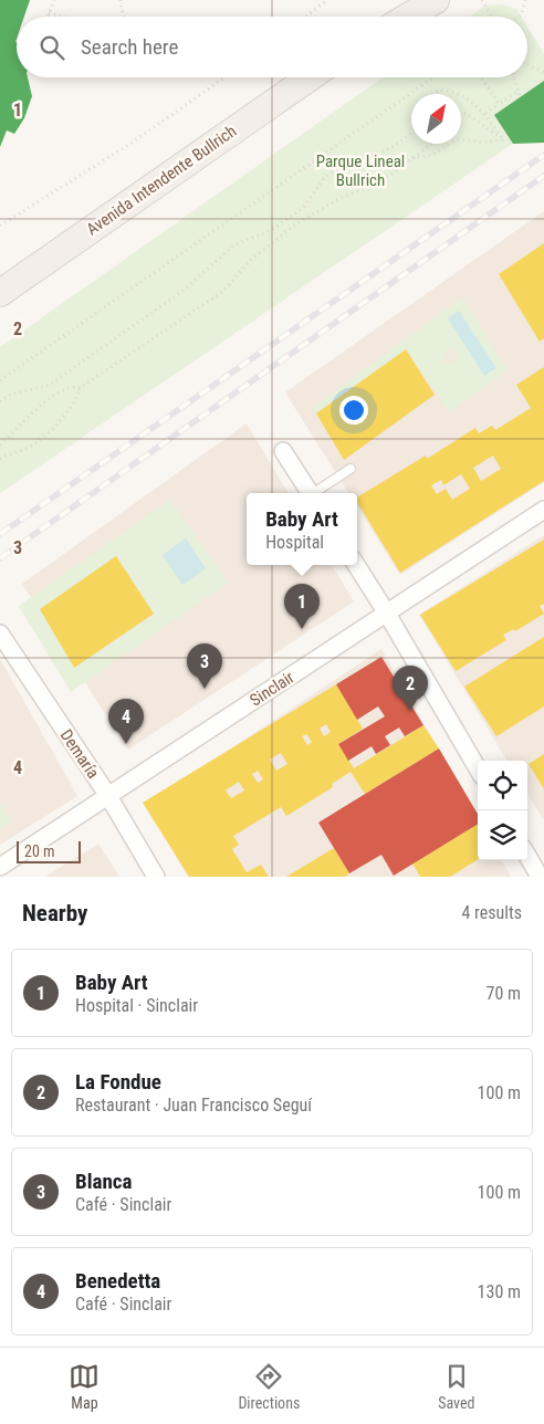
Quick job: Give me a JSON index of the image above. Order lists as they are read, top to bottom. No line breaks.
{"streets":{"main road":["Avenida Intendente Bullrich"],"street":["Sinclair","Demaría"]},"crossings":[["Sinclair","Demaría"]],"parks":["Parque Lineal Bullrich"],"scale_bar":"20 m","north":"top right","page":{"search":"Search here","popup":["Baby Art","Hospital"],"pins":["1","3","2","4"],"scale":"20 m","heading":["Nearby","4 results"],"list":[{"mark":"1","name":"Baby Art","note":"Hospital · Sinclair","value":"70 m"},{"mark":"2","name":"La Fondue","note":"Restaurant · Juan Francisco Seguí","value":"100 m"},{"mark":"3","name":"Blanca","note":"Café · Sinclair","value":"100 m"},{"mark":"4","name":"Benedetta","note":"Café · Sinclair","value":"130 m"}],"nav":["Map","Directions","Saved"]},"grid":{"rows":["1","2","3","4"]}}
